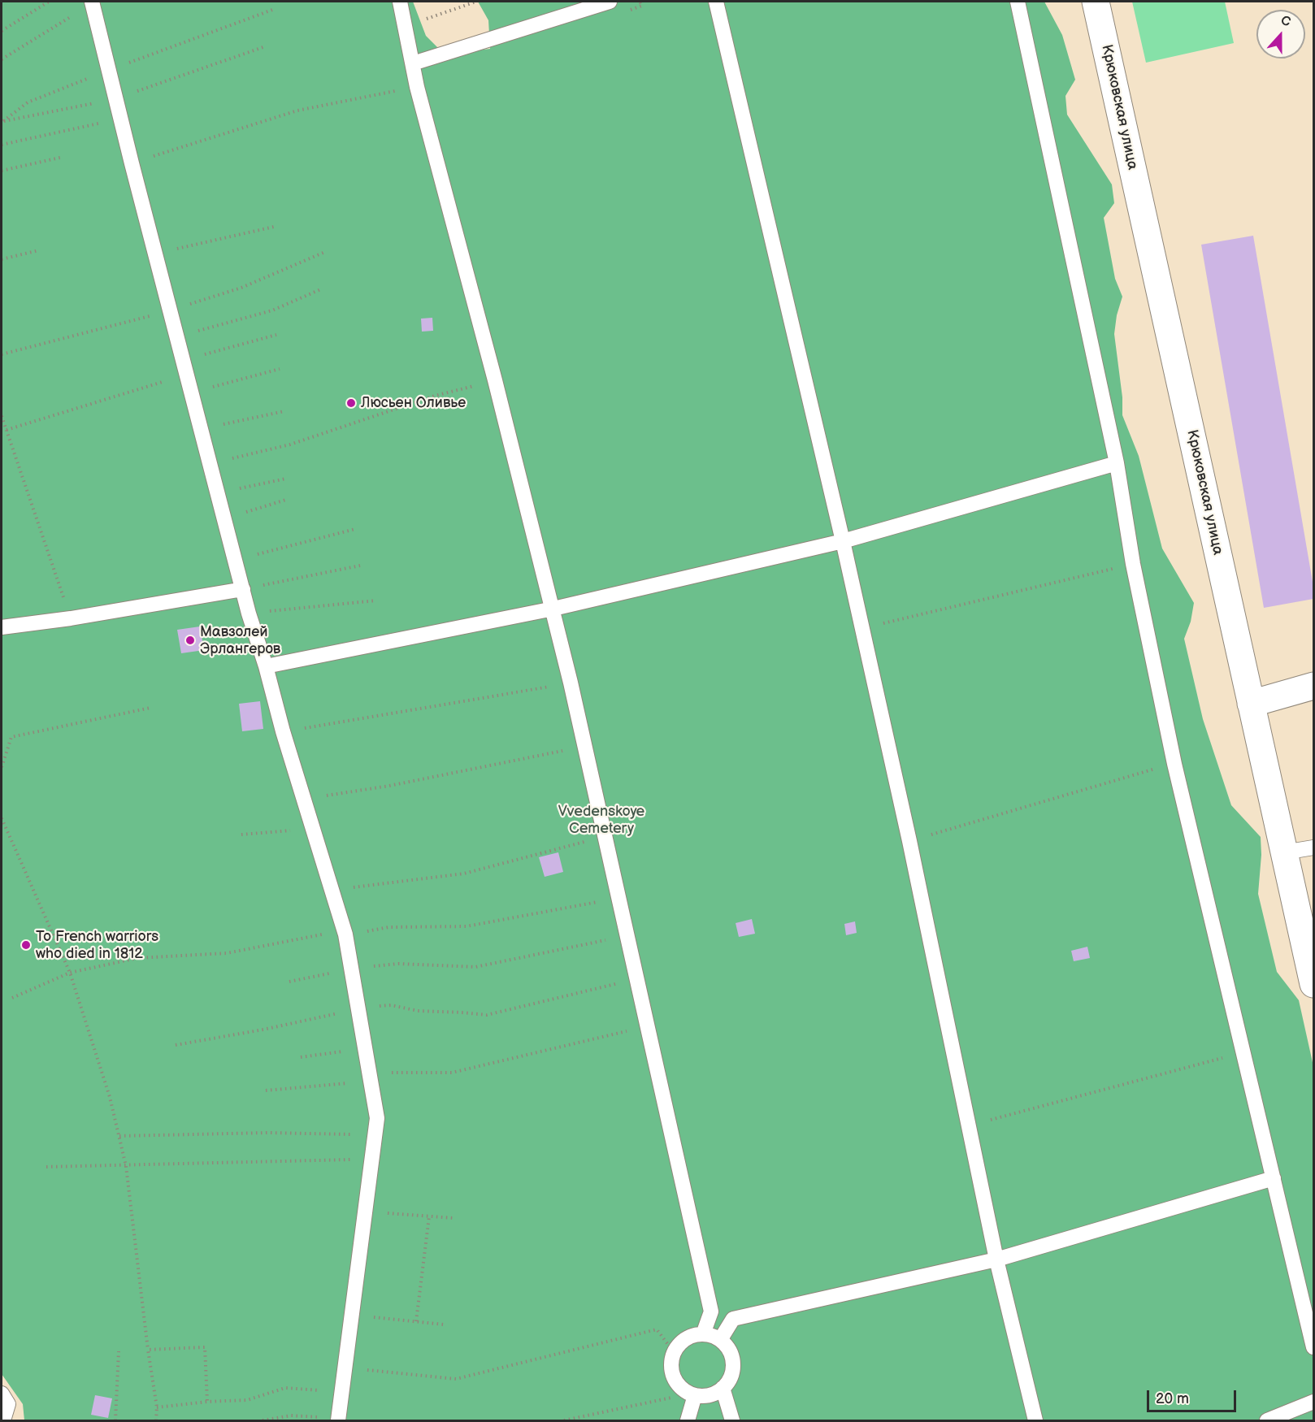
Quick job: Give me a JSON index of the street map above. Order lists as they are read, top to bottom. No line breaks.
{"streets":{"street":["Крюковская улица"]},"parks":["Vvedenskoye Cemetery"],"places":["Люсьен Оливье","Мавзолей Эрлангеров","To French warriors who died in 1812"],"scale_bar":"20 m","north":"top"}
